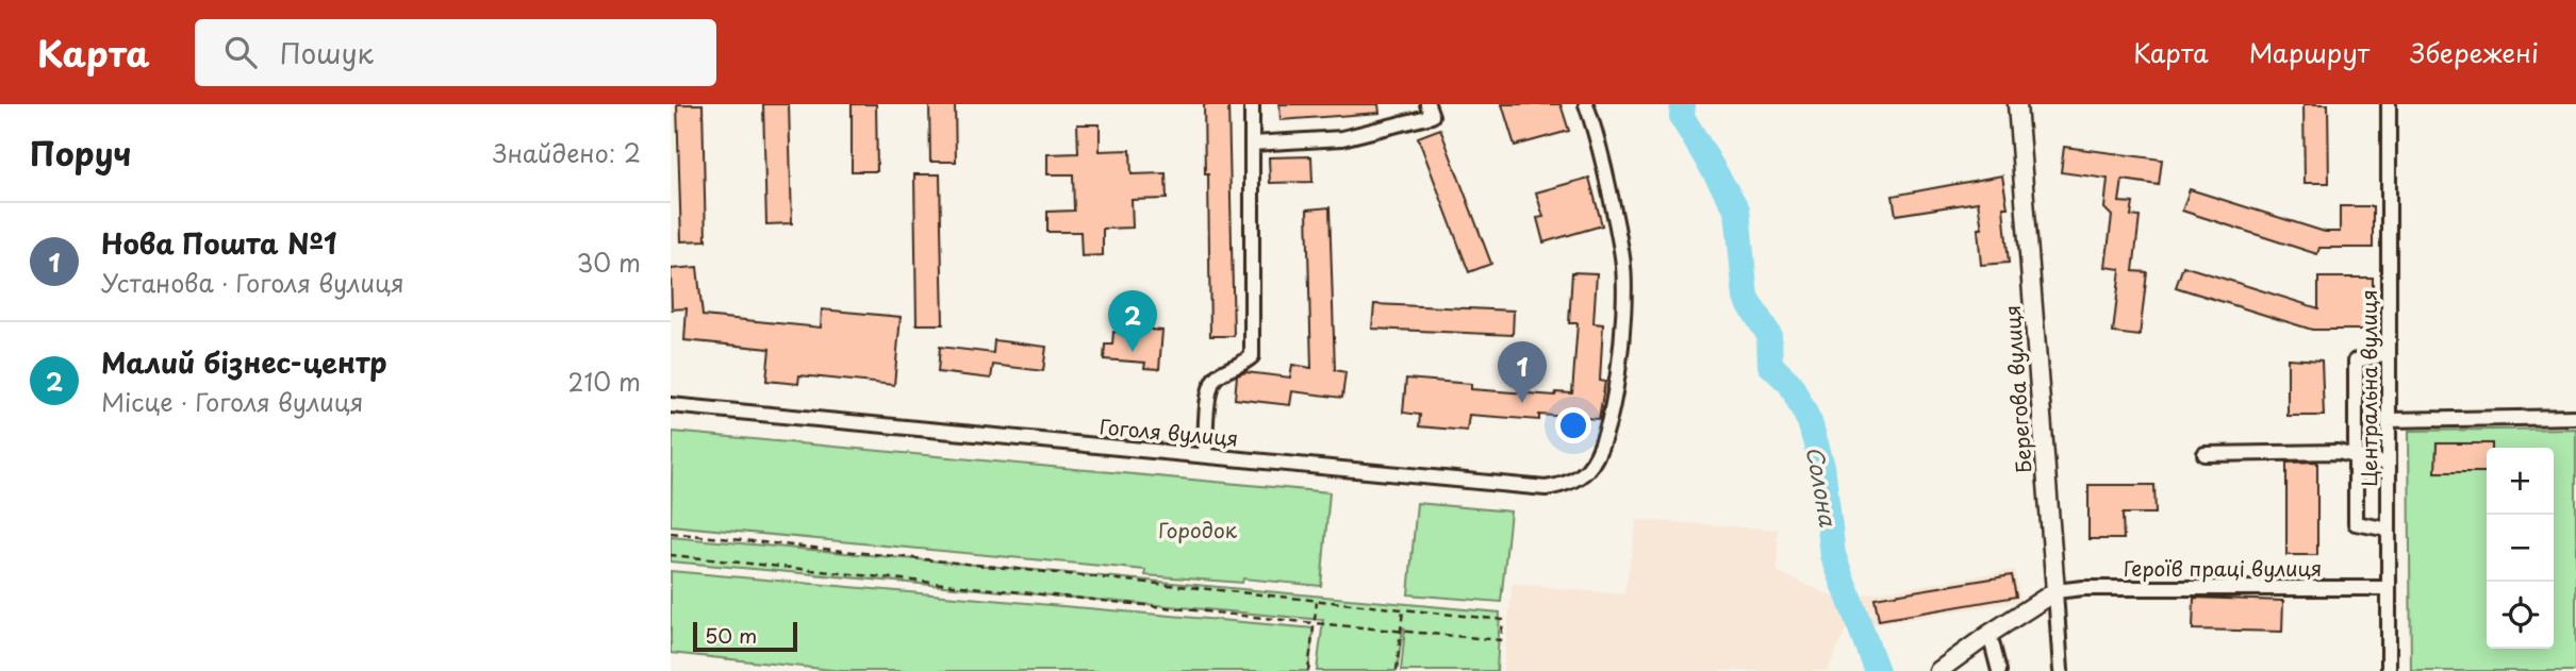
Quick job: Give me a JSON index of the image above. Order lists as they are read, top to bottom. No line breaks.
{"streets":{"main road":["Берегова вулиця"],"street":["Центральна вулиця","Гоголя вулиця","Героїв праці вулиця"]},"crossings":[["Центральна вулиця","Героїв праці вулиця"],["Берегова вулиця","Героїв праці вулиця"]],"water":["Солона"],"parks":["Городок"],"scale_bar":"50 m","page":{"header":"Карта","search":"Пошук","nav":["Карта","Маршрут","Збережені"],"heading":["Поруч","Знайдено: 2"],"list":[{"mark":"1","name":"Нова Пошта №1","note":"Установа · Гоголя вулиця","value":"30 m"},{"mark":"2","name":"Малий бізнес-центр","note":"Місце · Гоголя вулиця","value":"210 m"}],"pins":["2","1"],"map_buttons":["+","−"],"scale":"50 m"}}
